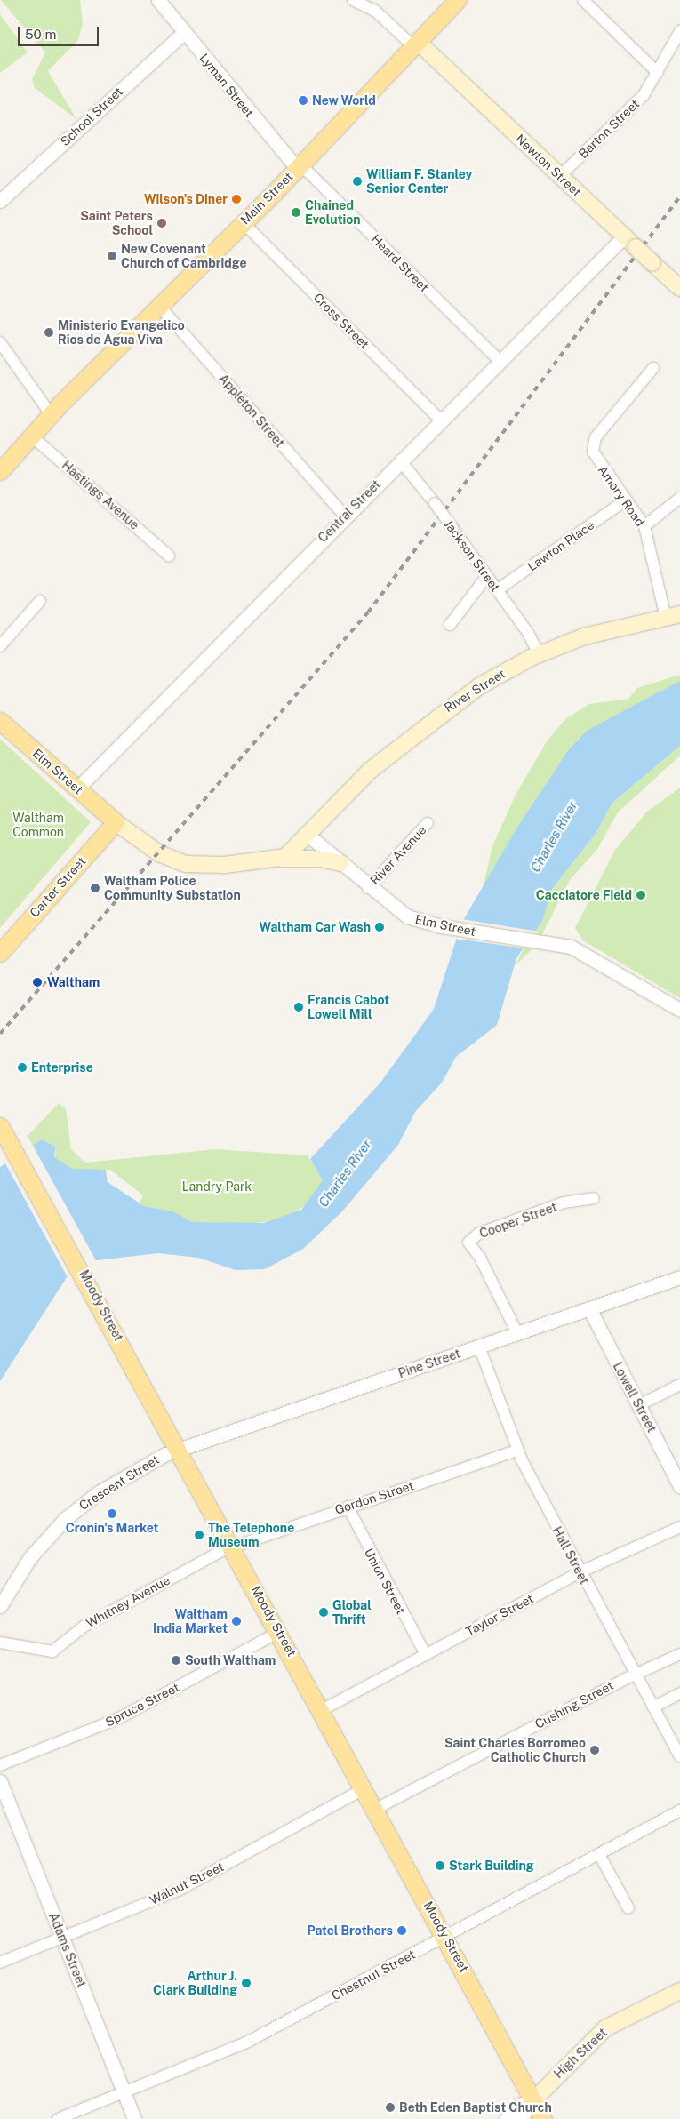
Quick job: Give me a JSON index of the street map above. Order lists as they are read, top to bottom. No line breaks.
{"streets":{"main road":["Newton Street","Main Street","River Street","Elm Street","Carter Street","Moody Street","High Street"],"street":["Lyman Street","School Street","Barton Street","Heard Street","Cross Street","Appleton Street","Hastings Avenue","Amory Road","Central Street","Lawton Place","Jackson Street","River Avenue","Cooper Street","Pine Street","Lowell Street","Crescent Street","Gordon Street","Hall Street","Union Street","Whitney Avenue","Taylor Street","Spruce Street","Cushing Street","Walnut Street","Adams Street","Chestnut Street"]},"crossings":[["Lyman Street","School Street"],["Lyman Street","Main Street"],["Lyman Street","Heard Street"],["Barton Street","Newton Street"],["Newton Street","Main Street"],["Newton Street","Central Street"],["Main Street","Heard Street"],["Main Street","Cross Street"],["Main Street","Appleton Street"],["Main Street","Hastings Avenue"],["Heard Street","Central Street"],["Cross Street","Central Street"],["Appleton Street","Central Street"],["Amory Road","Lawton Place"],["Amory Road","River Street"],["Central Street","Jackson Street"],["Central Street","Elm Street"],["Lawton Place","Jackson Street"],["Jackson Street","River Street"],["River Street","Elm Street"],["Elm Street","River Avenue"],["Elm Street","Carter Street"],["Cooper Street","Pine Street"],["Moody Street","Pine Street"],["Moody Street","Crescent Street"],["Moody Street","Gordon Street"],["Moody Street","Whitney Avenue"],["Moody Street","Taylor Street"],["Moody Street","Spruce Street"],["Moody Street","Cushing Street"],["Moody Street","Walnut Street"],["Moody Street","Chestnut Street"],["Moody Street","High Street"],["Pine Street","Lowell Street"],["Pine Street","Crescent Street"],["Pine Street","Hall Street"],["Gordon Street","Hall Street"],["Gordon Street","Union Street"],["Gordon Street","Whitney Avenue"],["Hall Street","Taylor Street"],["Hall Street","Cushing Street"],["Union Street","Taylor Street"],["Walnut Street","Adams Street"],["Adams Street","Chestnut Street"]],"water":["Charles River"],"parks":["Waltham Common","Landry Park"],"places":["New World","William F. Stanley Senior Center","Wilson's Diner","Chained Evolution","Saint Peters School","New Covenant Church of Cambridge","Ministerio Evangelico Rios de Agua Viva","Waltham Police Community Substation","Cacciatore Field","Waltham Car Wash","Waltham","Francis Cabot Lowell Mill","Enterprise","Cronin's Market","The Telephone Museum","Global Thrift","Waltham India Market","South Waltham","Saint Charles Borromeo Catholic Church","Stark Building","Patel Brothers","Arthur J. Clark Building","Beth Eden Baptist Church"],"scale_bar":"50 m"}
